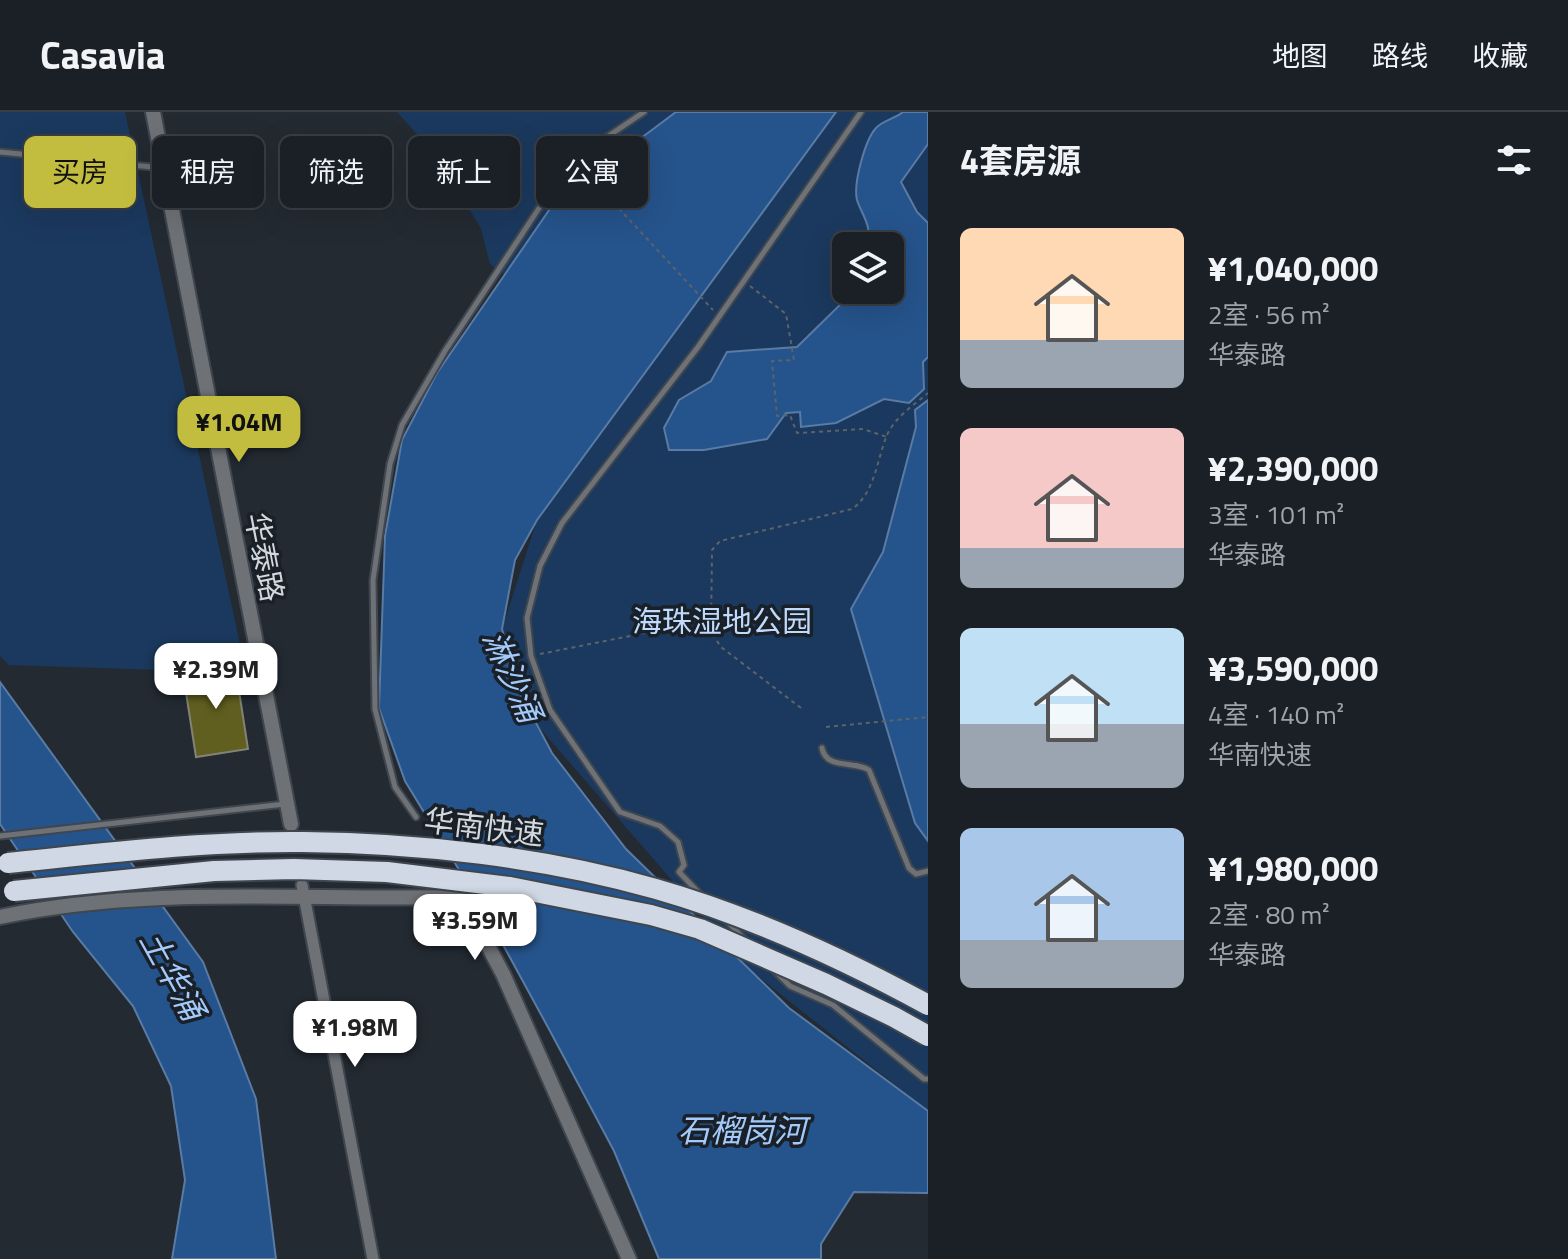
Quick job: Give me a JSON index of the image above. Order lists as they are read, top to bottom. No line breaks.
{"streets":{"highway":["华南快速"],"street":["华泰路"]},"water":["淋沙涌","土华涌","石榴岗河"],"parks":["海珠湿地公园"],"page":{"header":"Casavia","nav":["地图","路线","收藏"],"heading":"4套房源","chip":["买房","租房","筛选","新上","公寓"],"list":[{"name":"¥1,040,000","note":"2室 · 56 m² · 华泰路"},{"name":"¥2,390,000","note":"3室 · 101 m² · 华泰路"},{"name":"¥3,590,000","note":"4室 · 140 m² · 华南快速"},{"name":"¥1,980,000","note":"2室 · 80 m² · 华泰路"}],"price":["¥1.04M","¥2.39M","¥3.59M","¥1.98M"]}}
